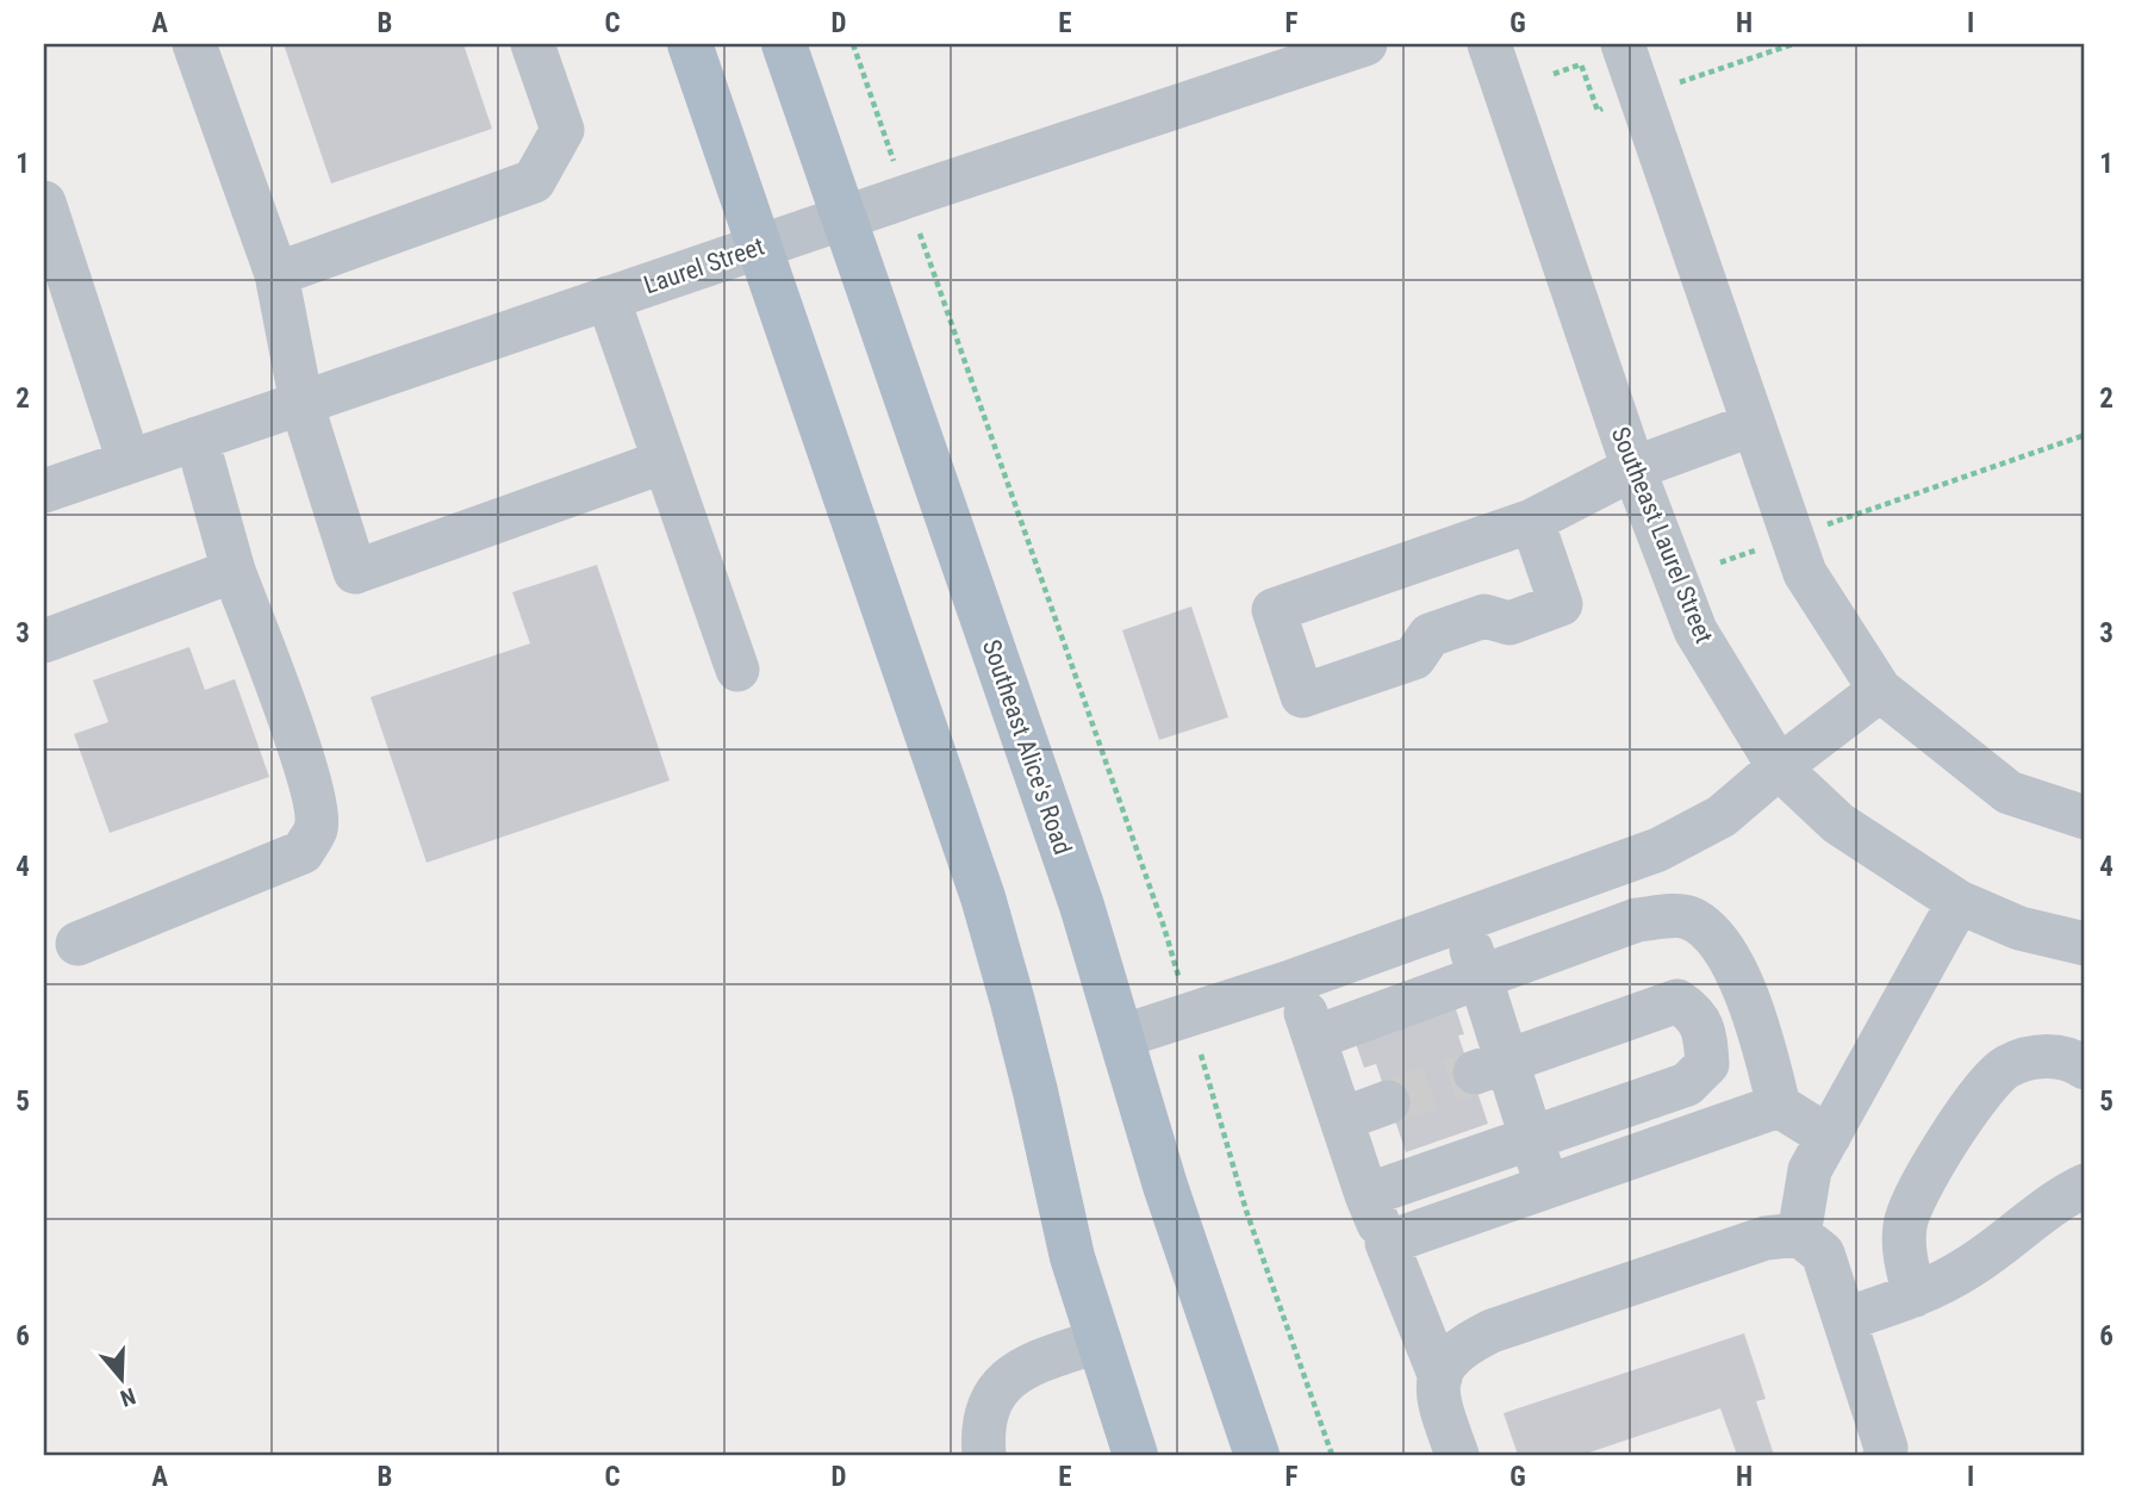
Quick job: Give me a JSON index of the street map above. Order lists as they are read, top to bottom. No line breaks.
{"streets":{"main road":["Southeast Alice's Road"],"street":["Laurel Street","Southeast Laurel Street"]},"crossings":[["Laurel Street","Southeast Alice's Road"]],"north":"bottom","grid":{"columns":["A","B","C","D","E","F","G","H","I"],"rows":["1","2","3","4","5","6"]}}
